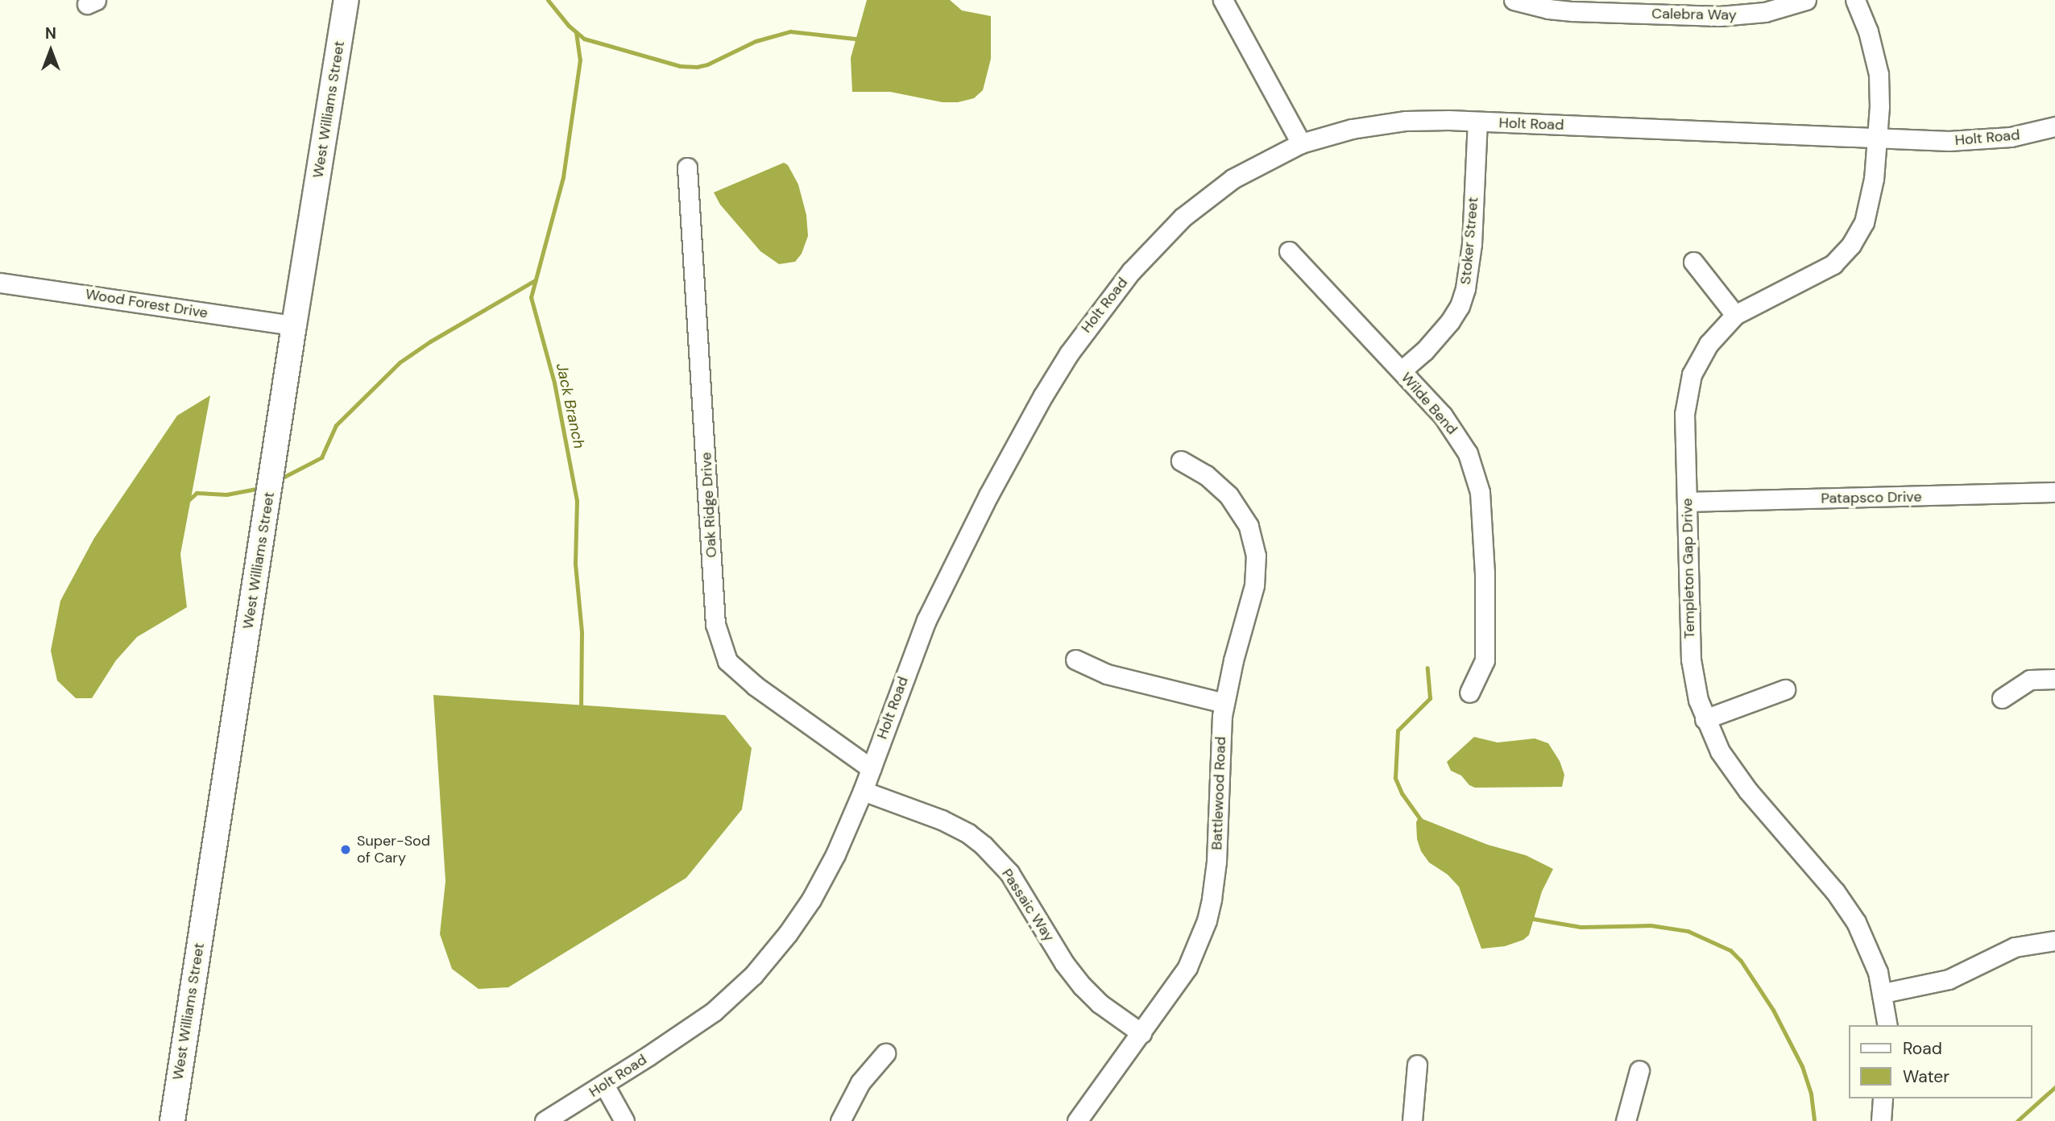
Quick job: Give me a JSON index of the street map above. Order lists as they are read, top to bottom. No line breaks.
{"streets":{"main road":["West Williams Street"],"street":["Calebra Way","Holt Road","Stoker Street","Wood Forest Drive","Wilde Bend","Patapsco Drive","Oak Ridge Drive","Templeton Gap Drive","Battlewood Road","Passaic Way"]},"crossings":[["West Williams Street","Wood Forest Drive"],["Holt Road","Stoker Street"],["Holt Road","Oak Ridge Drive"],["Holt Road","Templeton Gap Drive"],["Holt Road","Passaic Way"],["Stoker Street","Wilde Bend"],["Patapsco Drive","Templeton Gap Drive"],["Battlewood Road","Passaic Way"]],"water":["Jack Branch"],"places":["Super-Sod of Cary"],"legend":["Road","Water"],"north":"top"}
